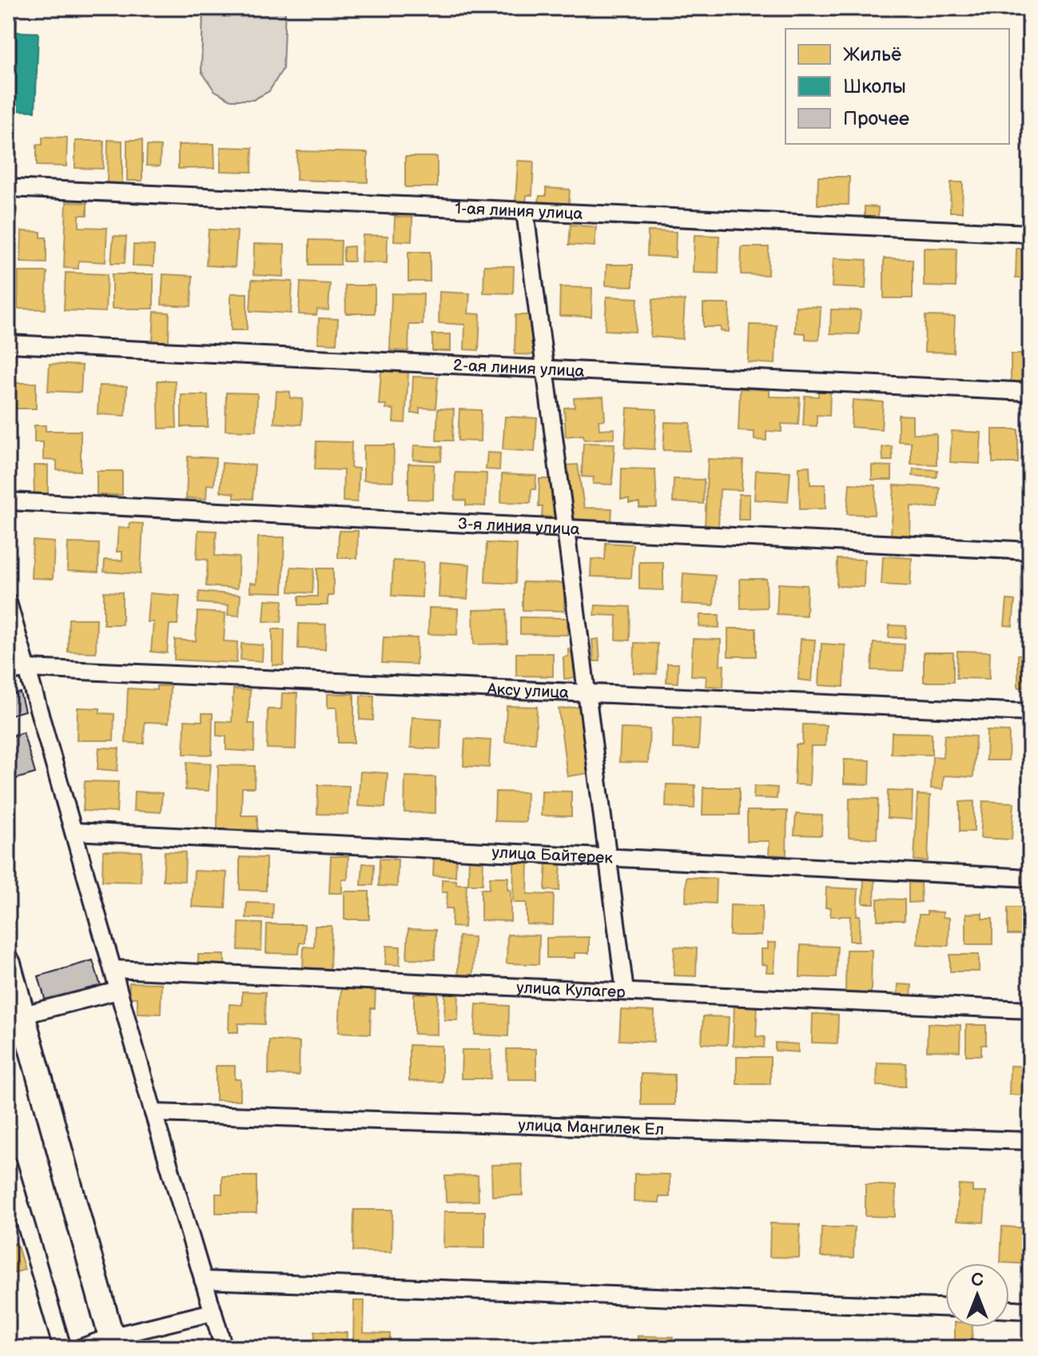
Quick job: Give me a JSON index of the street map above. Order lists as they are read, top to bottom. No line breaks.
{"streets":{"street":["1-ая линия улица","2-ая линия улица","3-я линия улица","Аксу улица","улица Байтерек","улица Кулагер","улица Мангилек Ел"]},"legend":["Жильё","Школы","Прочее"],"north":"top"}
